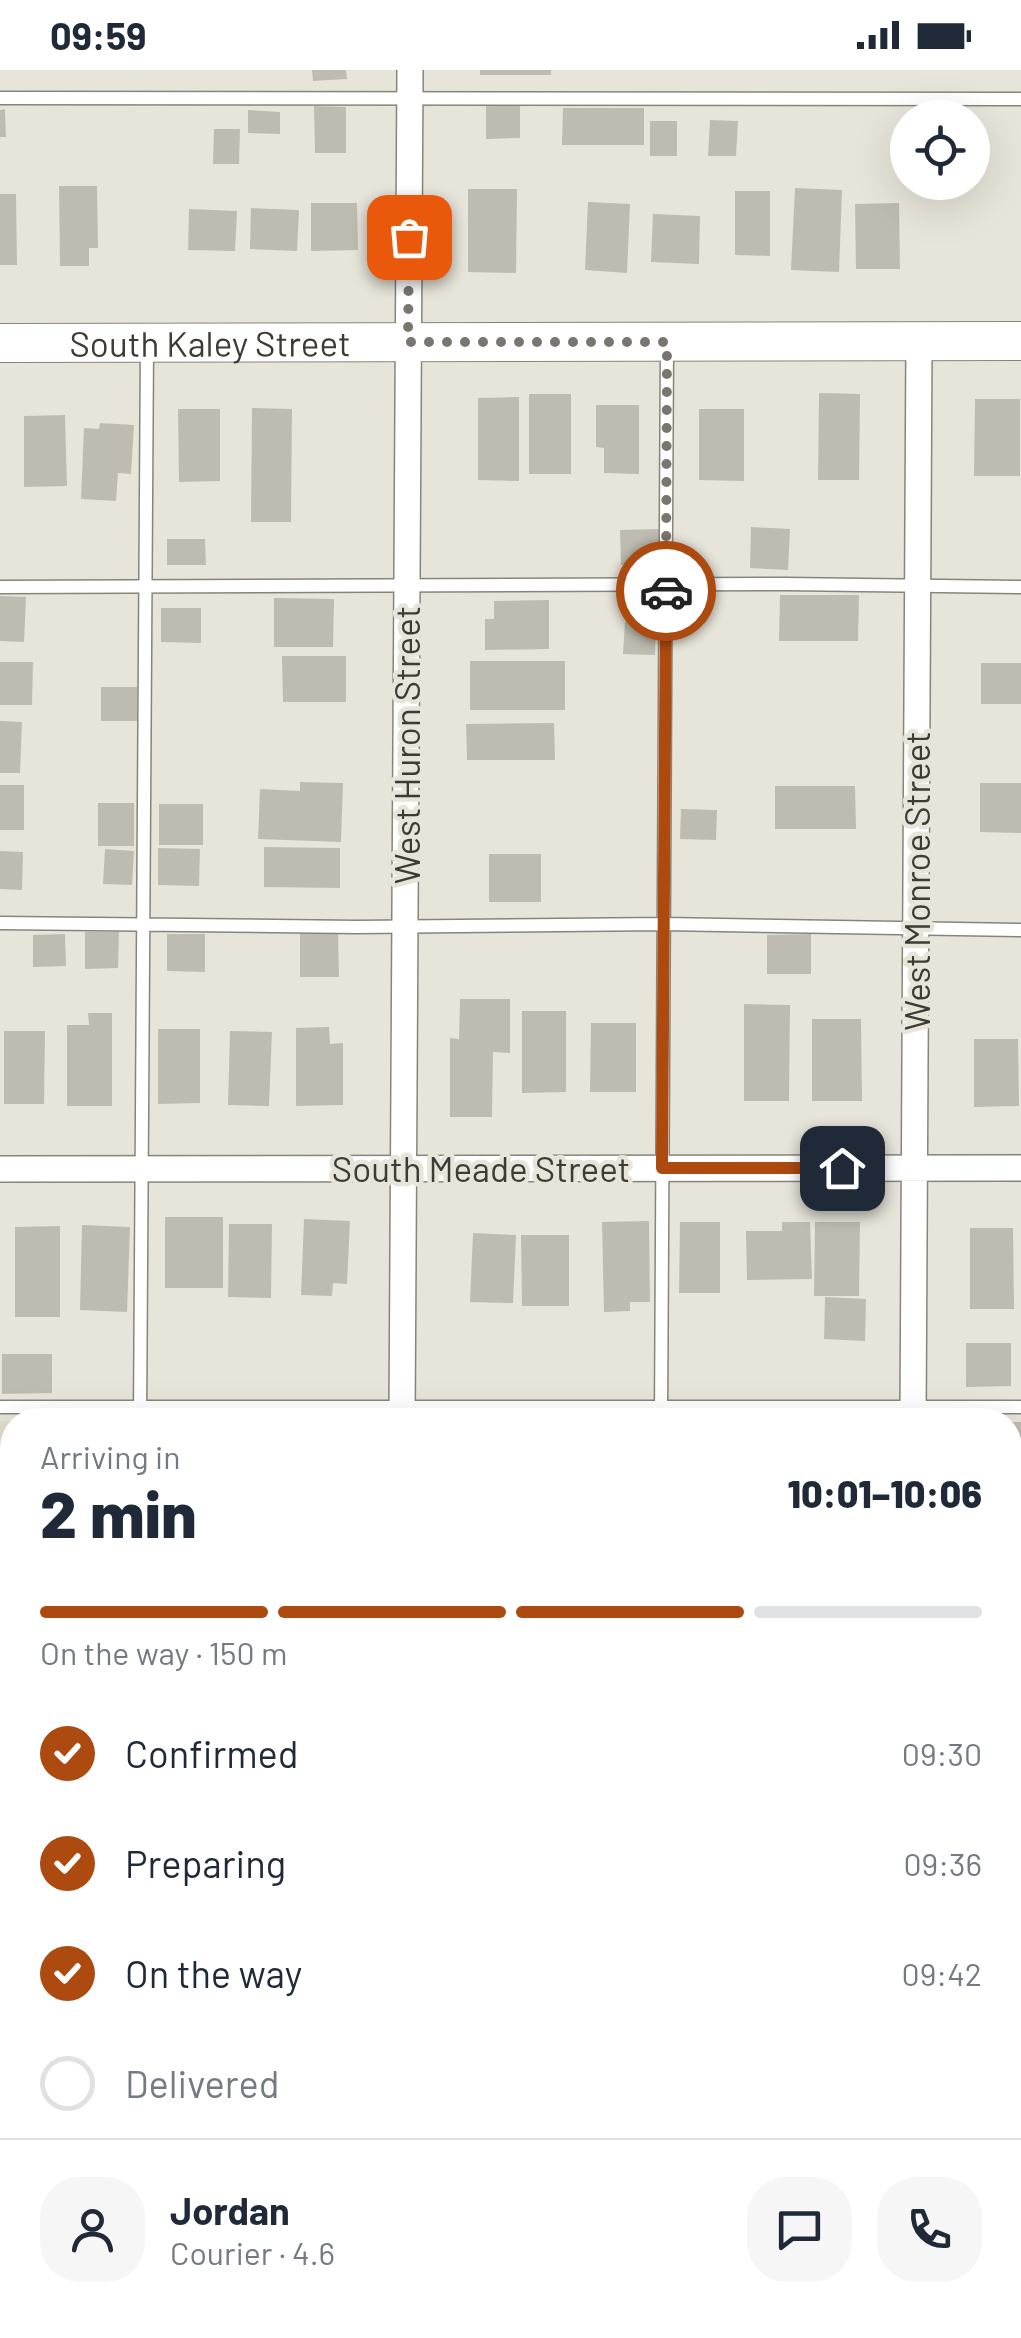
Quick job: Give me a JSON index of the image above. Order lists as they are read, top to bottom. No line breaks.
{"streets":{"street":["South Kaley Street","West Huron Street","West Monroe Street","South Meade Street"]},"crossings":[["South Kaley Street","West Huron Street"],["South Kaley Street","West Monroe Street"],["West Huron Street","South Meade Street"],["West Monroe Street","South Meade Street"]],"page":{"status":"09:59","heading":["2 min","Arriving in","10:01–10:06"],"panel":["Jordan","Courier · 4.6"],"bar":"On the way · 150 m","list":[["Confirmed","09:30"],["Preparing","09:36"],["On the way","09:42"],"Delivered"]}}
